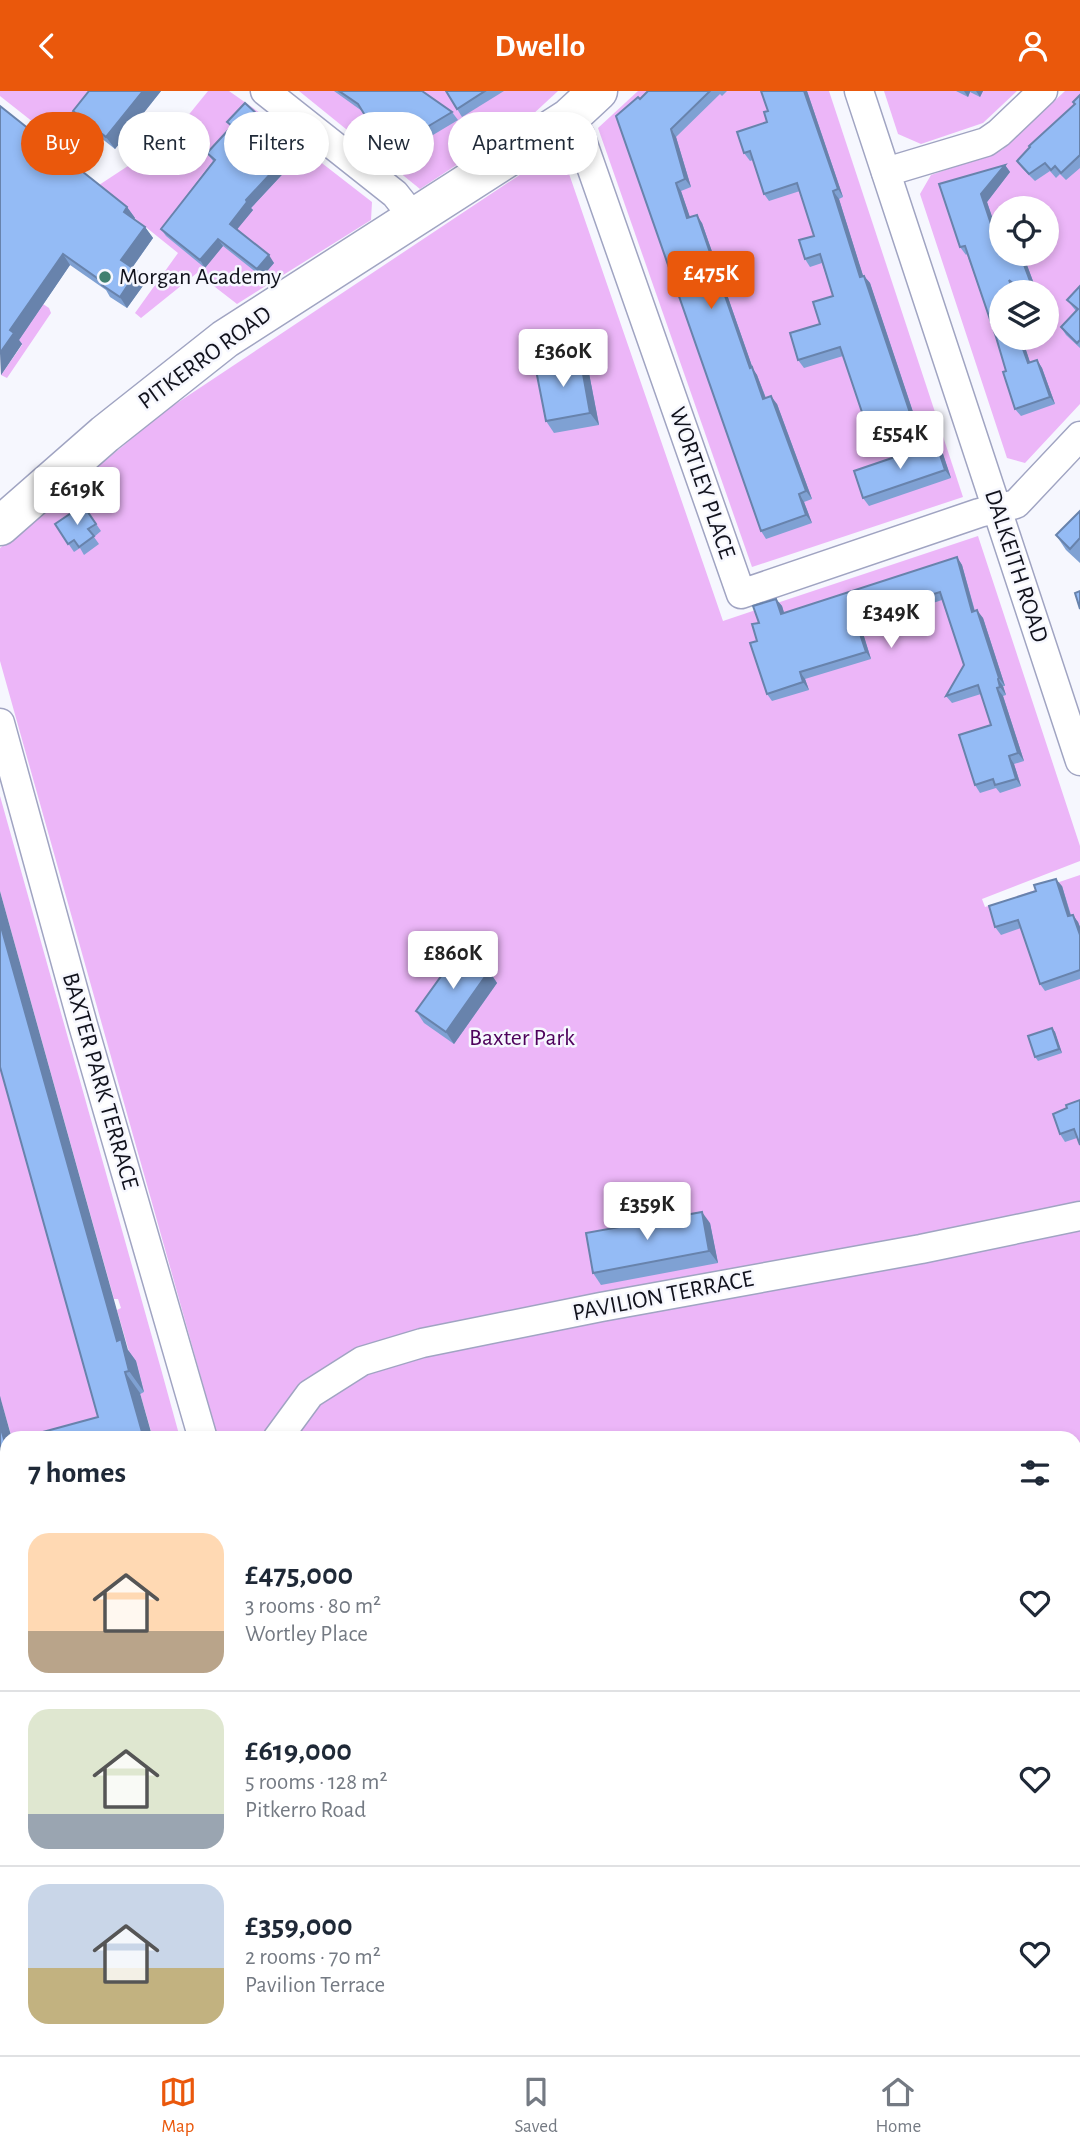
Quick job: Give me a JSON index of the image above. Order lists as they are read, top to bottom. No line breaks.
{"streets":{"street":["PITKERRO ROAD","WORTLEY PLACE","DALKEITH ROAD","BAXTER PARK TERRACE","PAVILION TERRACE"]},"crossings":[["WORTLEY PLACE","DALKEITH ROAD"]],"parks":["Baxter Park"],"places":["Morgan Academy"],"page":{"header":"Dwello","chip":["Buy","Rent","Filters","New","Apartment"],"price":["£475K","£360K","£554K","£619K","£349K","£860K","£359K"],"heading":"7 homes","list":[{"name":"£475,000","note":"3 rooms · 80 m² · Wortley Place"},{"name":"£619,000","note":"5 rooms · 128 m² · Pitkerro Road"},{"name":"£359,000","note":"2 rooms · 70 m² · Pavilion Terrace"}],"tabs":["Map","Saved","Home"]}}
